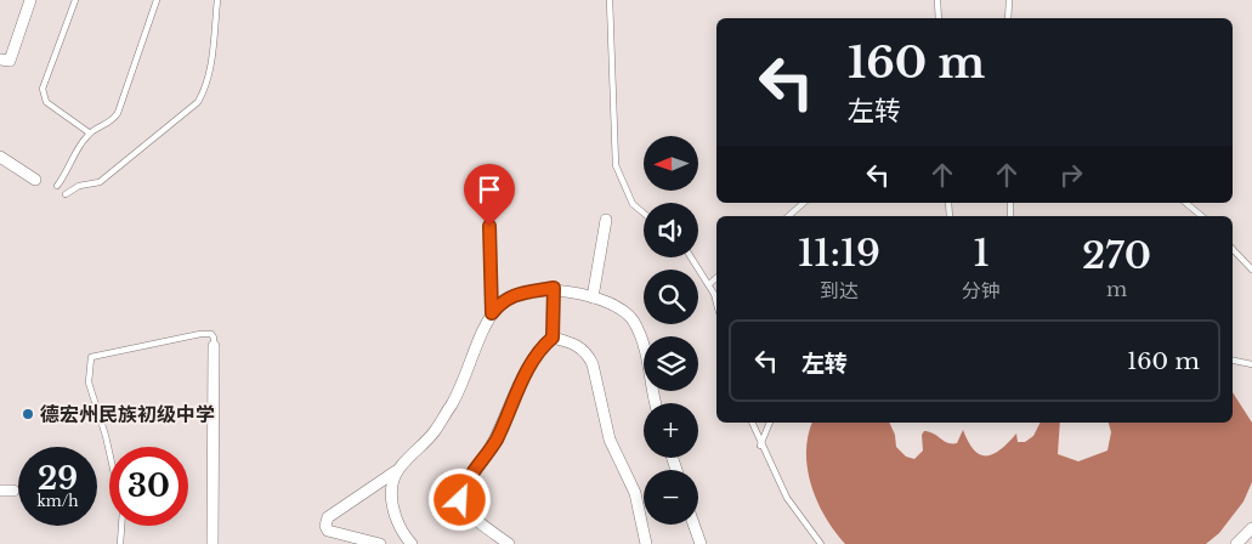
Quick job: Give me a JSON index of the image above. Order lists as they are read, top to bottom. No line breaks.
{"places":["德宏州民族初级中学"],"north":"left","page":{"turn":["160 m","左转"],"map_buttons":["+","−"],"eta":["11:19","到达","1","分钟","270","m"],"list":[{"name":"左转","value":"160 m"}],"speed":"29 km/h","limit":"30"}}
